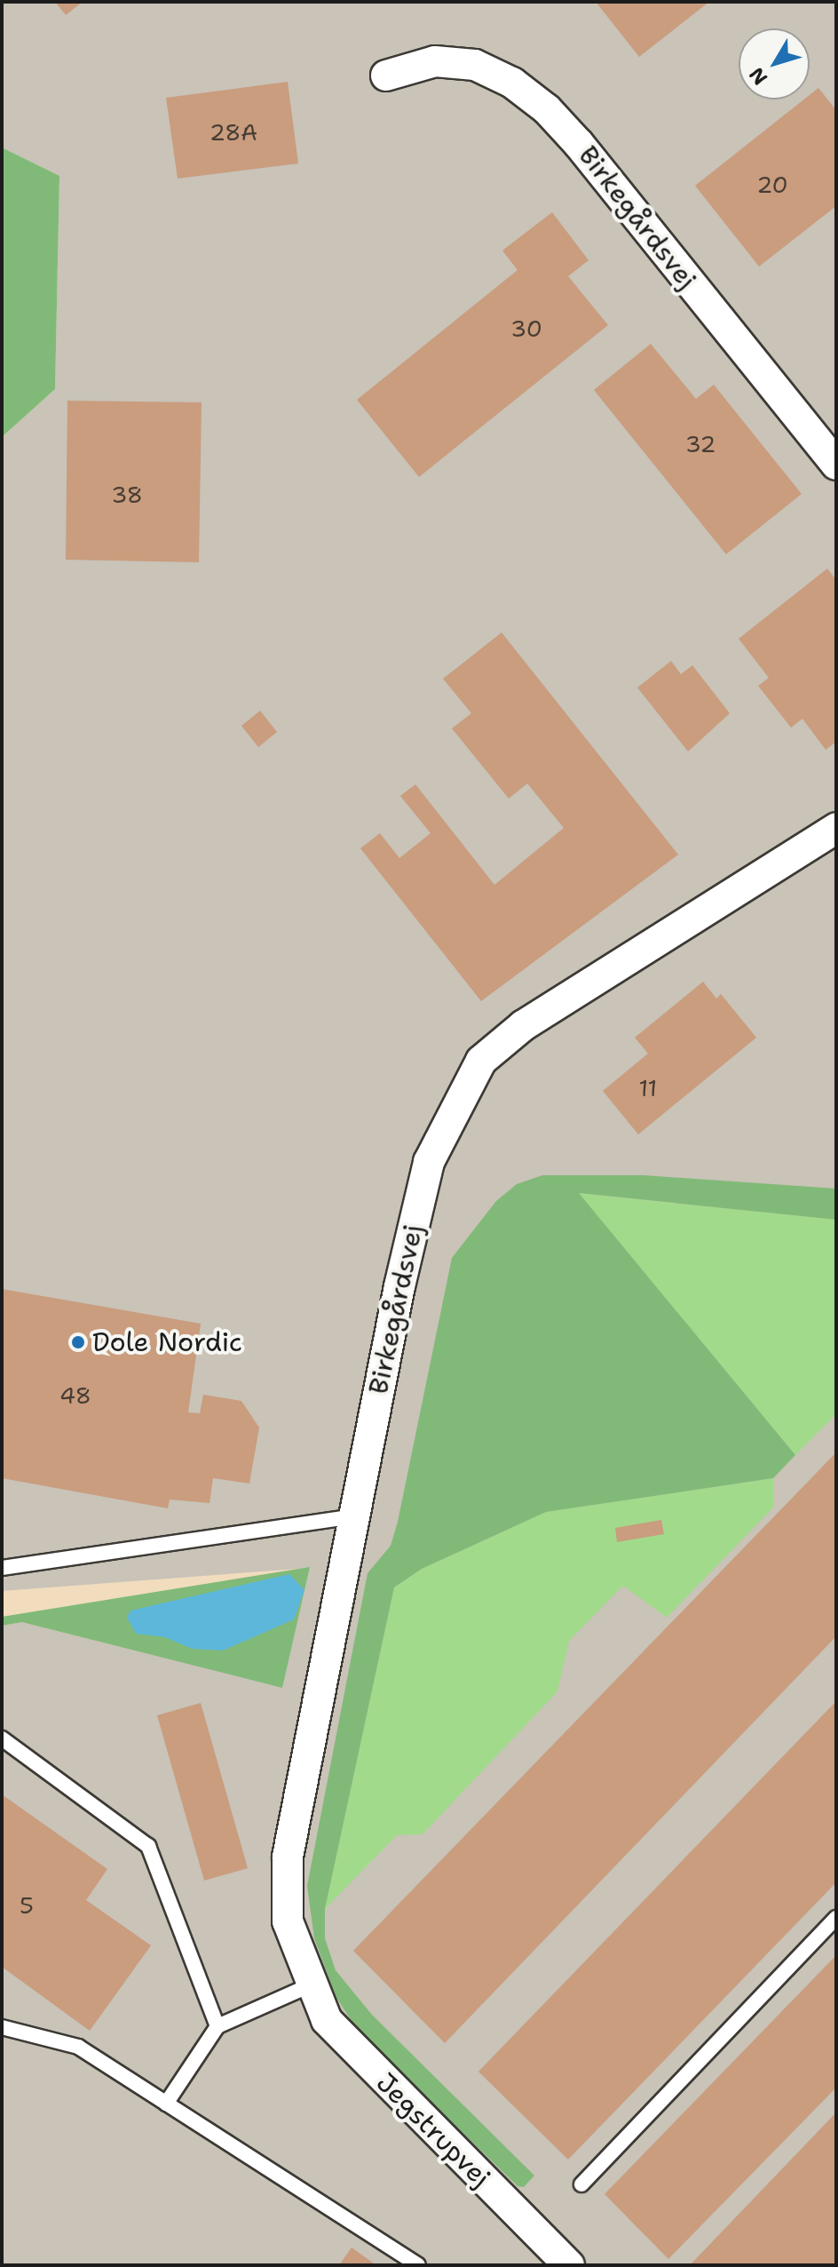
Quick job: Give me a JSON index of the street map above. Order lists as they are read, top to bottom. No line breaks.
{"streets":{"street":["Birkegårdsvej","Jegstrupvej"]},"crossings":[["Birkegårdsvej","Jegstrupvej"]],"places":["Dole Nordic"],"house_numbers":["28A","20","30","32","38","11","48","5"],"north":"bottom left"}
